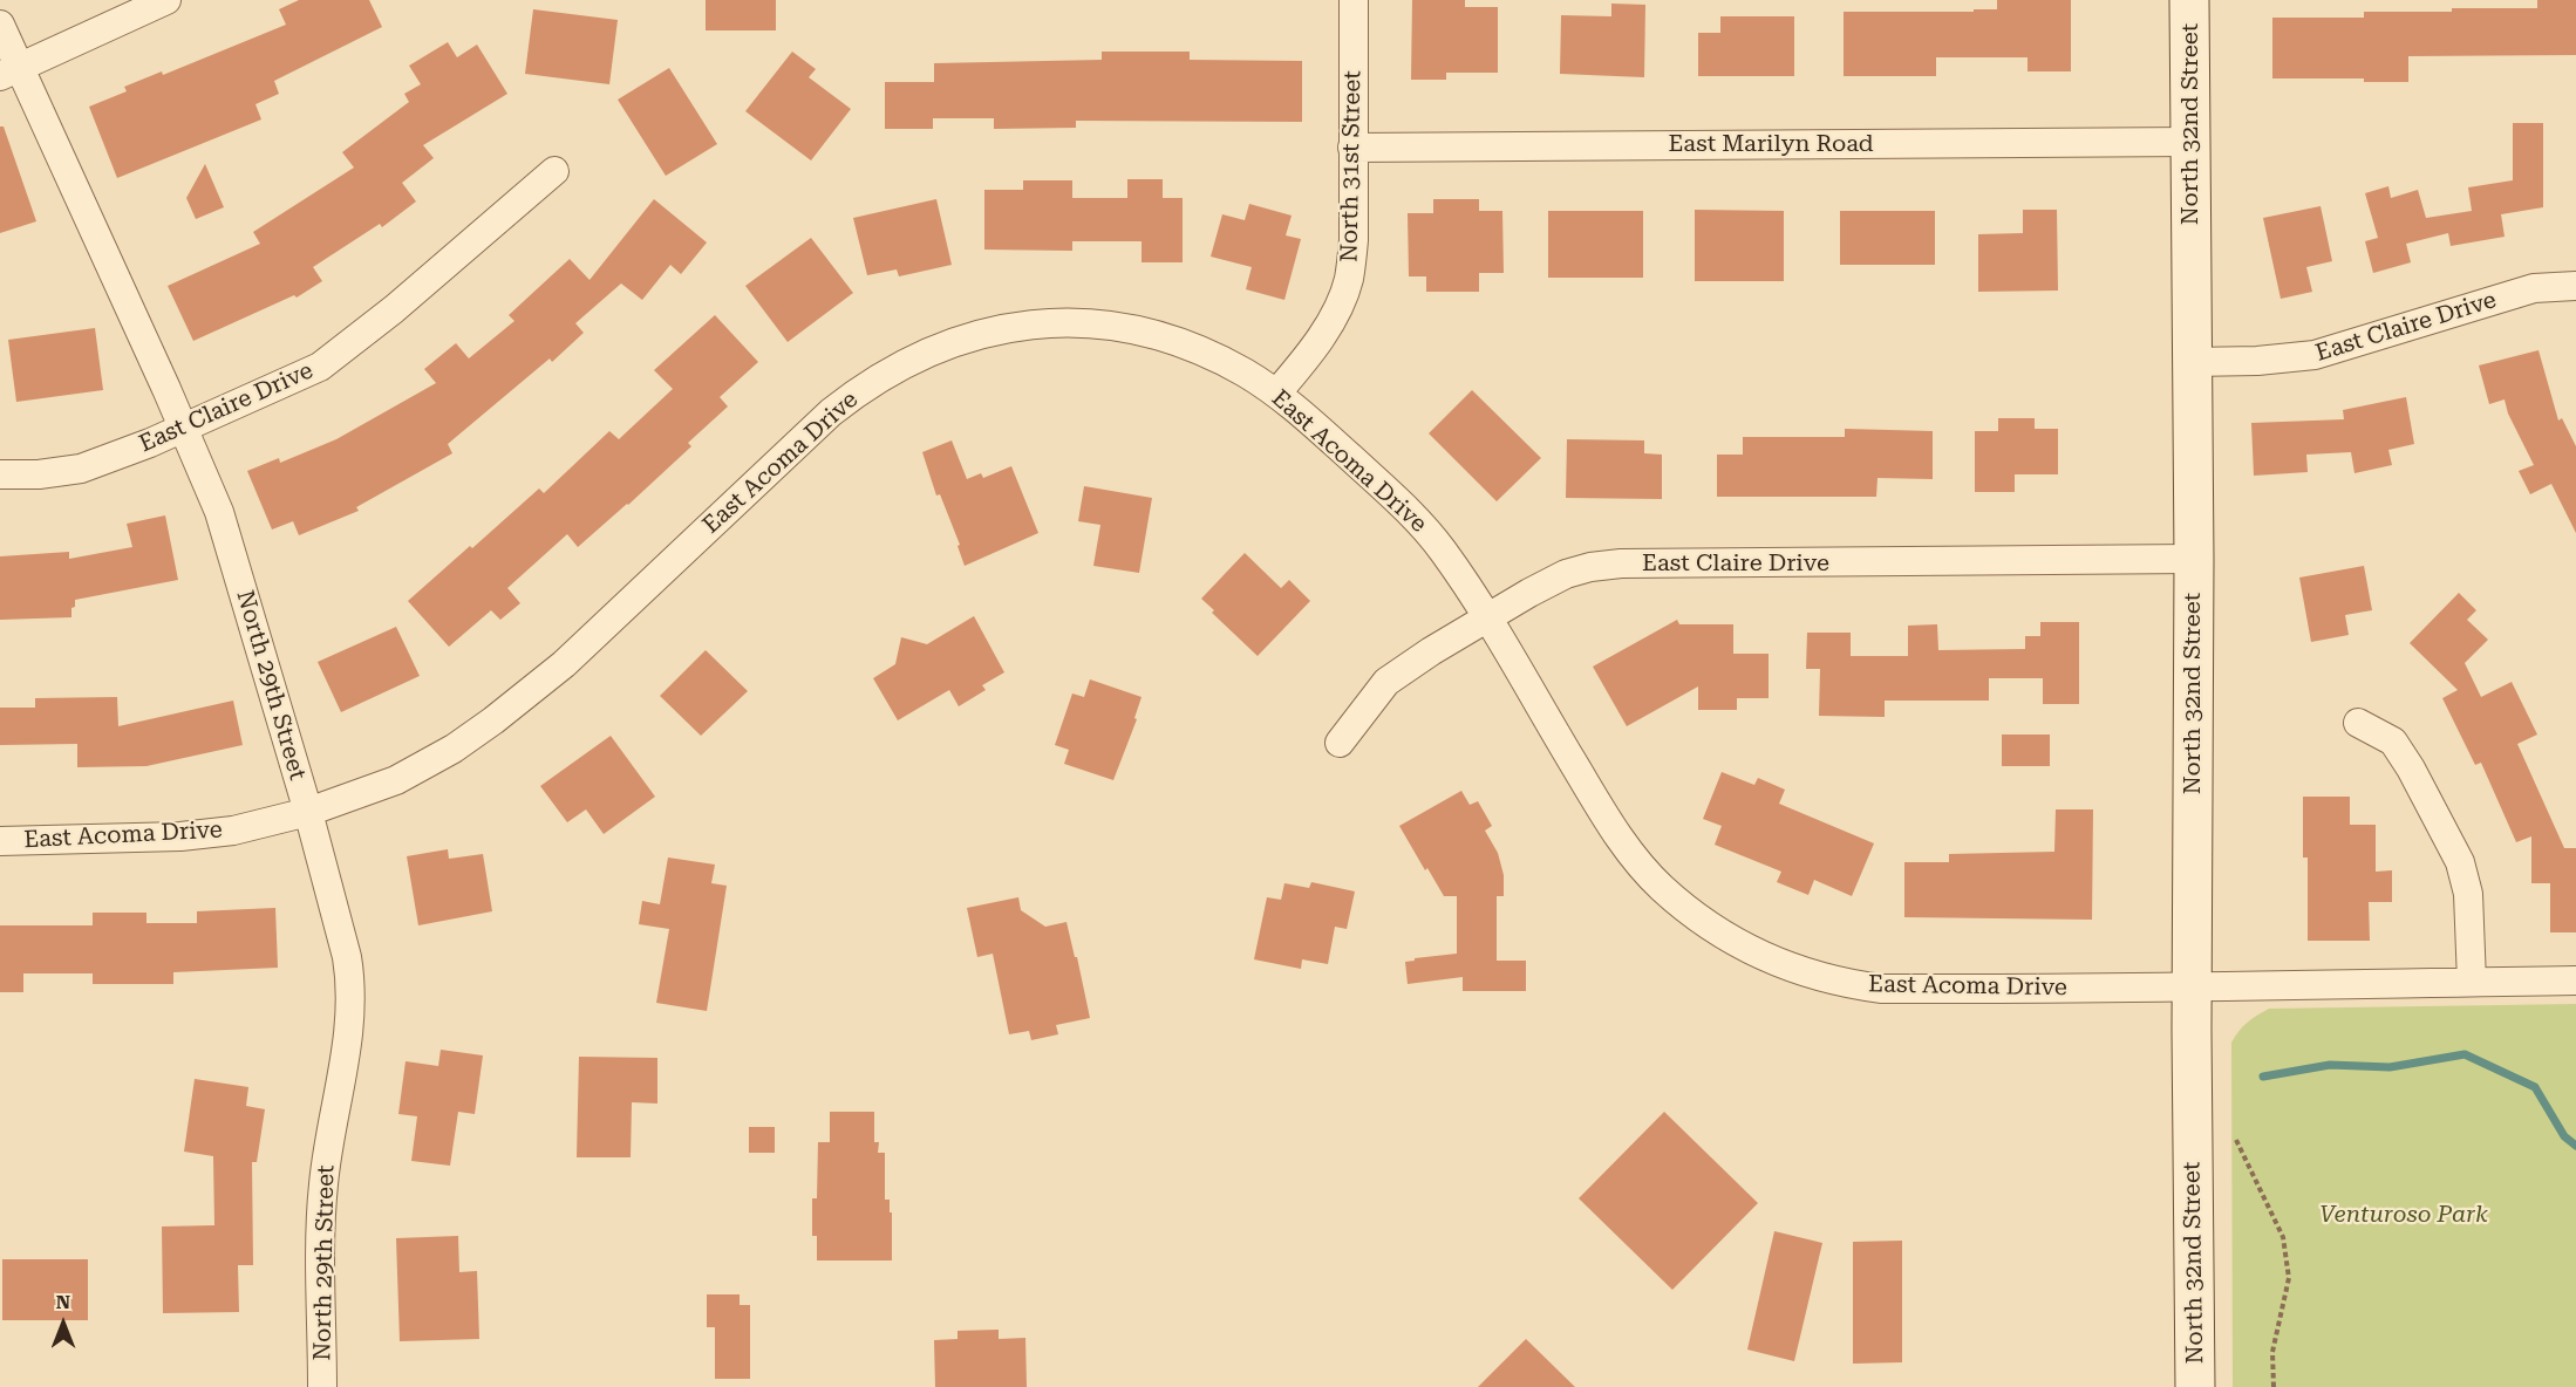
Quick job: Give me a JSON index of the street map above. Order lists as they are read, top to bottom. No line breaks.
{"streets":{"main road":["North 32nd Street"],"street":["East Marilyn Road","North 31st Street","East Claire Drive","East Acoma Drive","North 29th Street"]},"crossings":[["North 32nd Street","East Marilyn Road"],["North 32nd Street","East Claire Drive"],["North 32nd Street","East Acoma Drive"],["East Marilyn Road","North 31st Street"],["North 31st Street","East Acoma Drive"],["East Claire Drive","East Acoma Drive"],["East Claire Drive","North 29th Street"],["East Acoma Drive","North 29th Street"]],"parks":["Venturoso Park"],"north":"top"}
